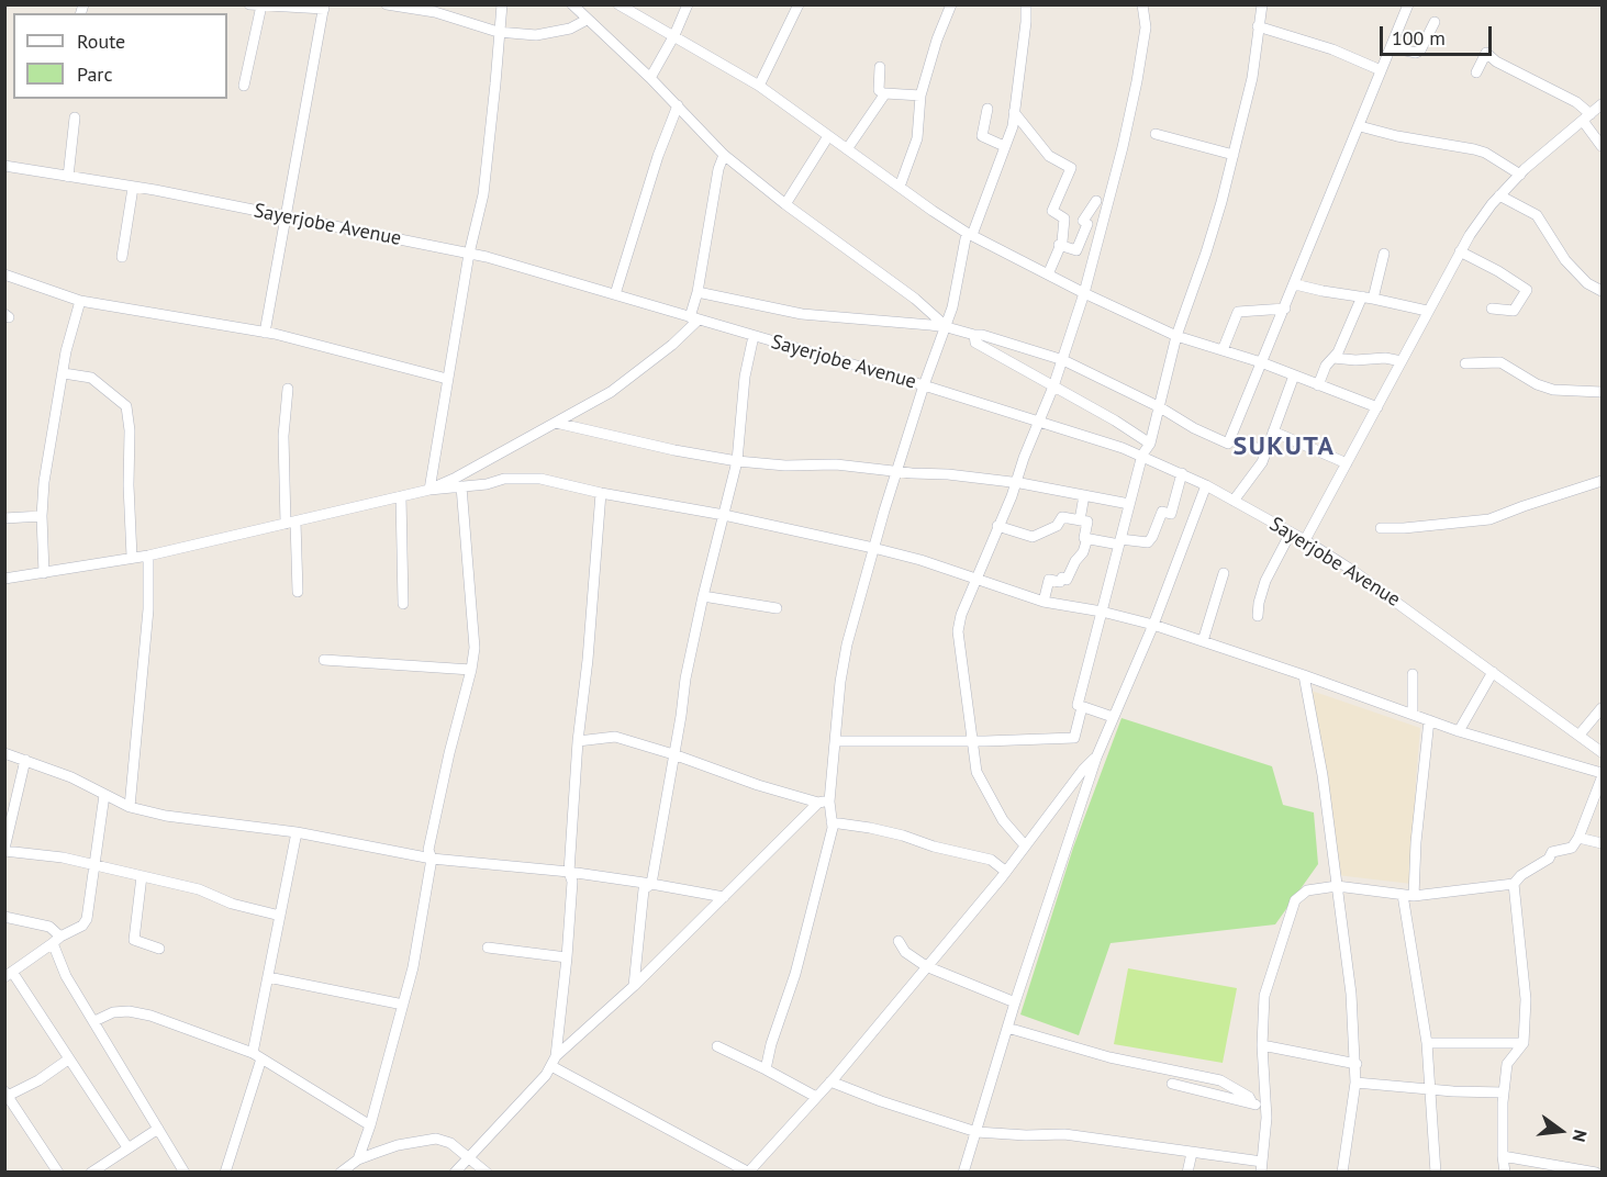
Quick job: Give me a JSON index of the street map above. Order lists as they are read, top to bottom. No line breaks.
{"streets":{"street":["Sayerjobe Avenue"]},"districts":["SUKUTA"],"legend":["Route","Parc"],"scale_bar":"100 m","north":"right"}
